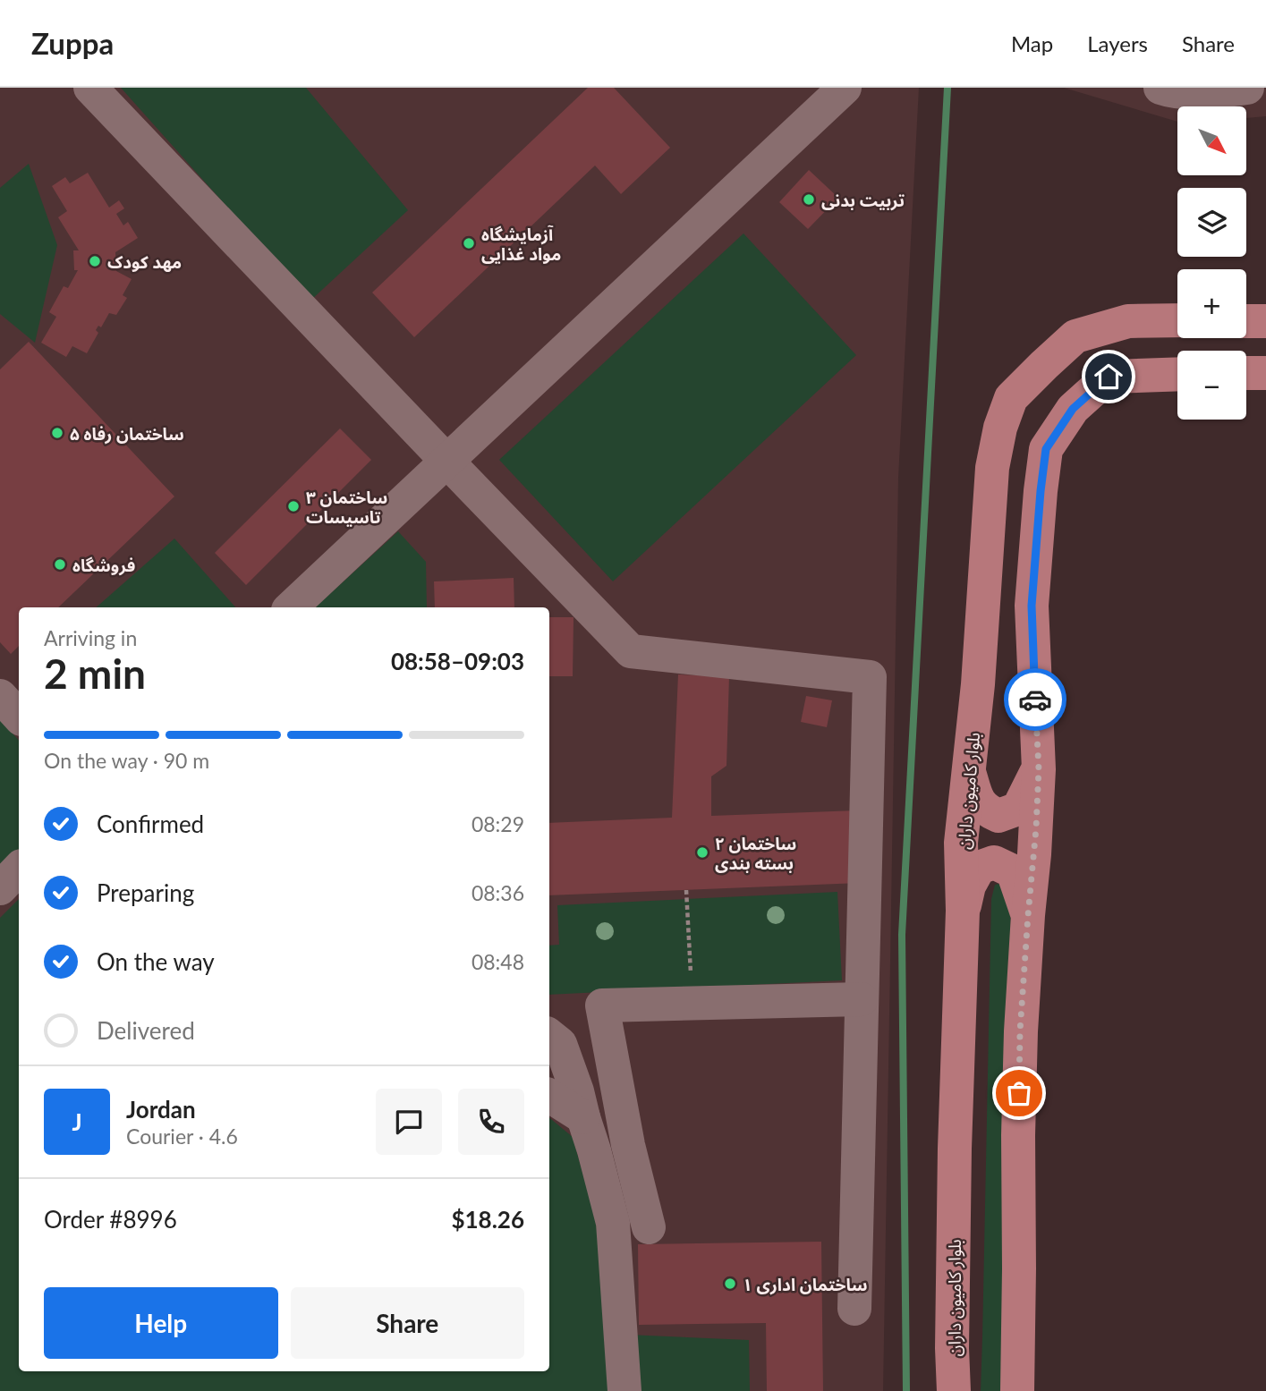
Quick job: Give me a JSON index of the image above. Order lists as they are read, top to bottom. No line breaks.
{"streets":{"main road":["بلوار کامیون داران"]},"places":["تربیت بدنی","آزمایشگاه مواد غذایی","مهد کودک","۵ ساختمان رفاه","۳ ساختمان تاسیسات","فروشگاه","۲ ساختمان بسته بندی","۱ ساختمان اداری"],"north":"bottom right","page":{"header":"Zuppa","nav":["Map","Layers","Share"],"map_buttons":["+","−"],"heading":["2 min","Arriving in","08:58–09:03"],"panel":["Jordan","Courier · 4.6","Order #8996","$18.26"],"bar":"On the way · 90 m","list":[["Confirmed","08:29"],["Preparing","08:36"],["On the way","08:48"],"Delivered"],"round":"J","buttons":["Help","Share"]}}
